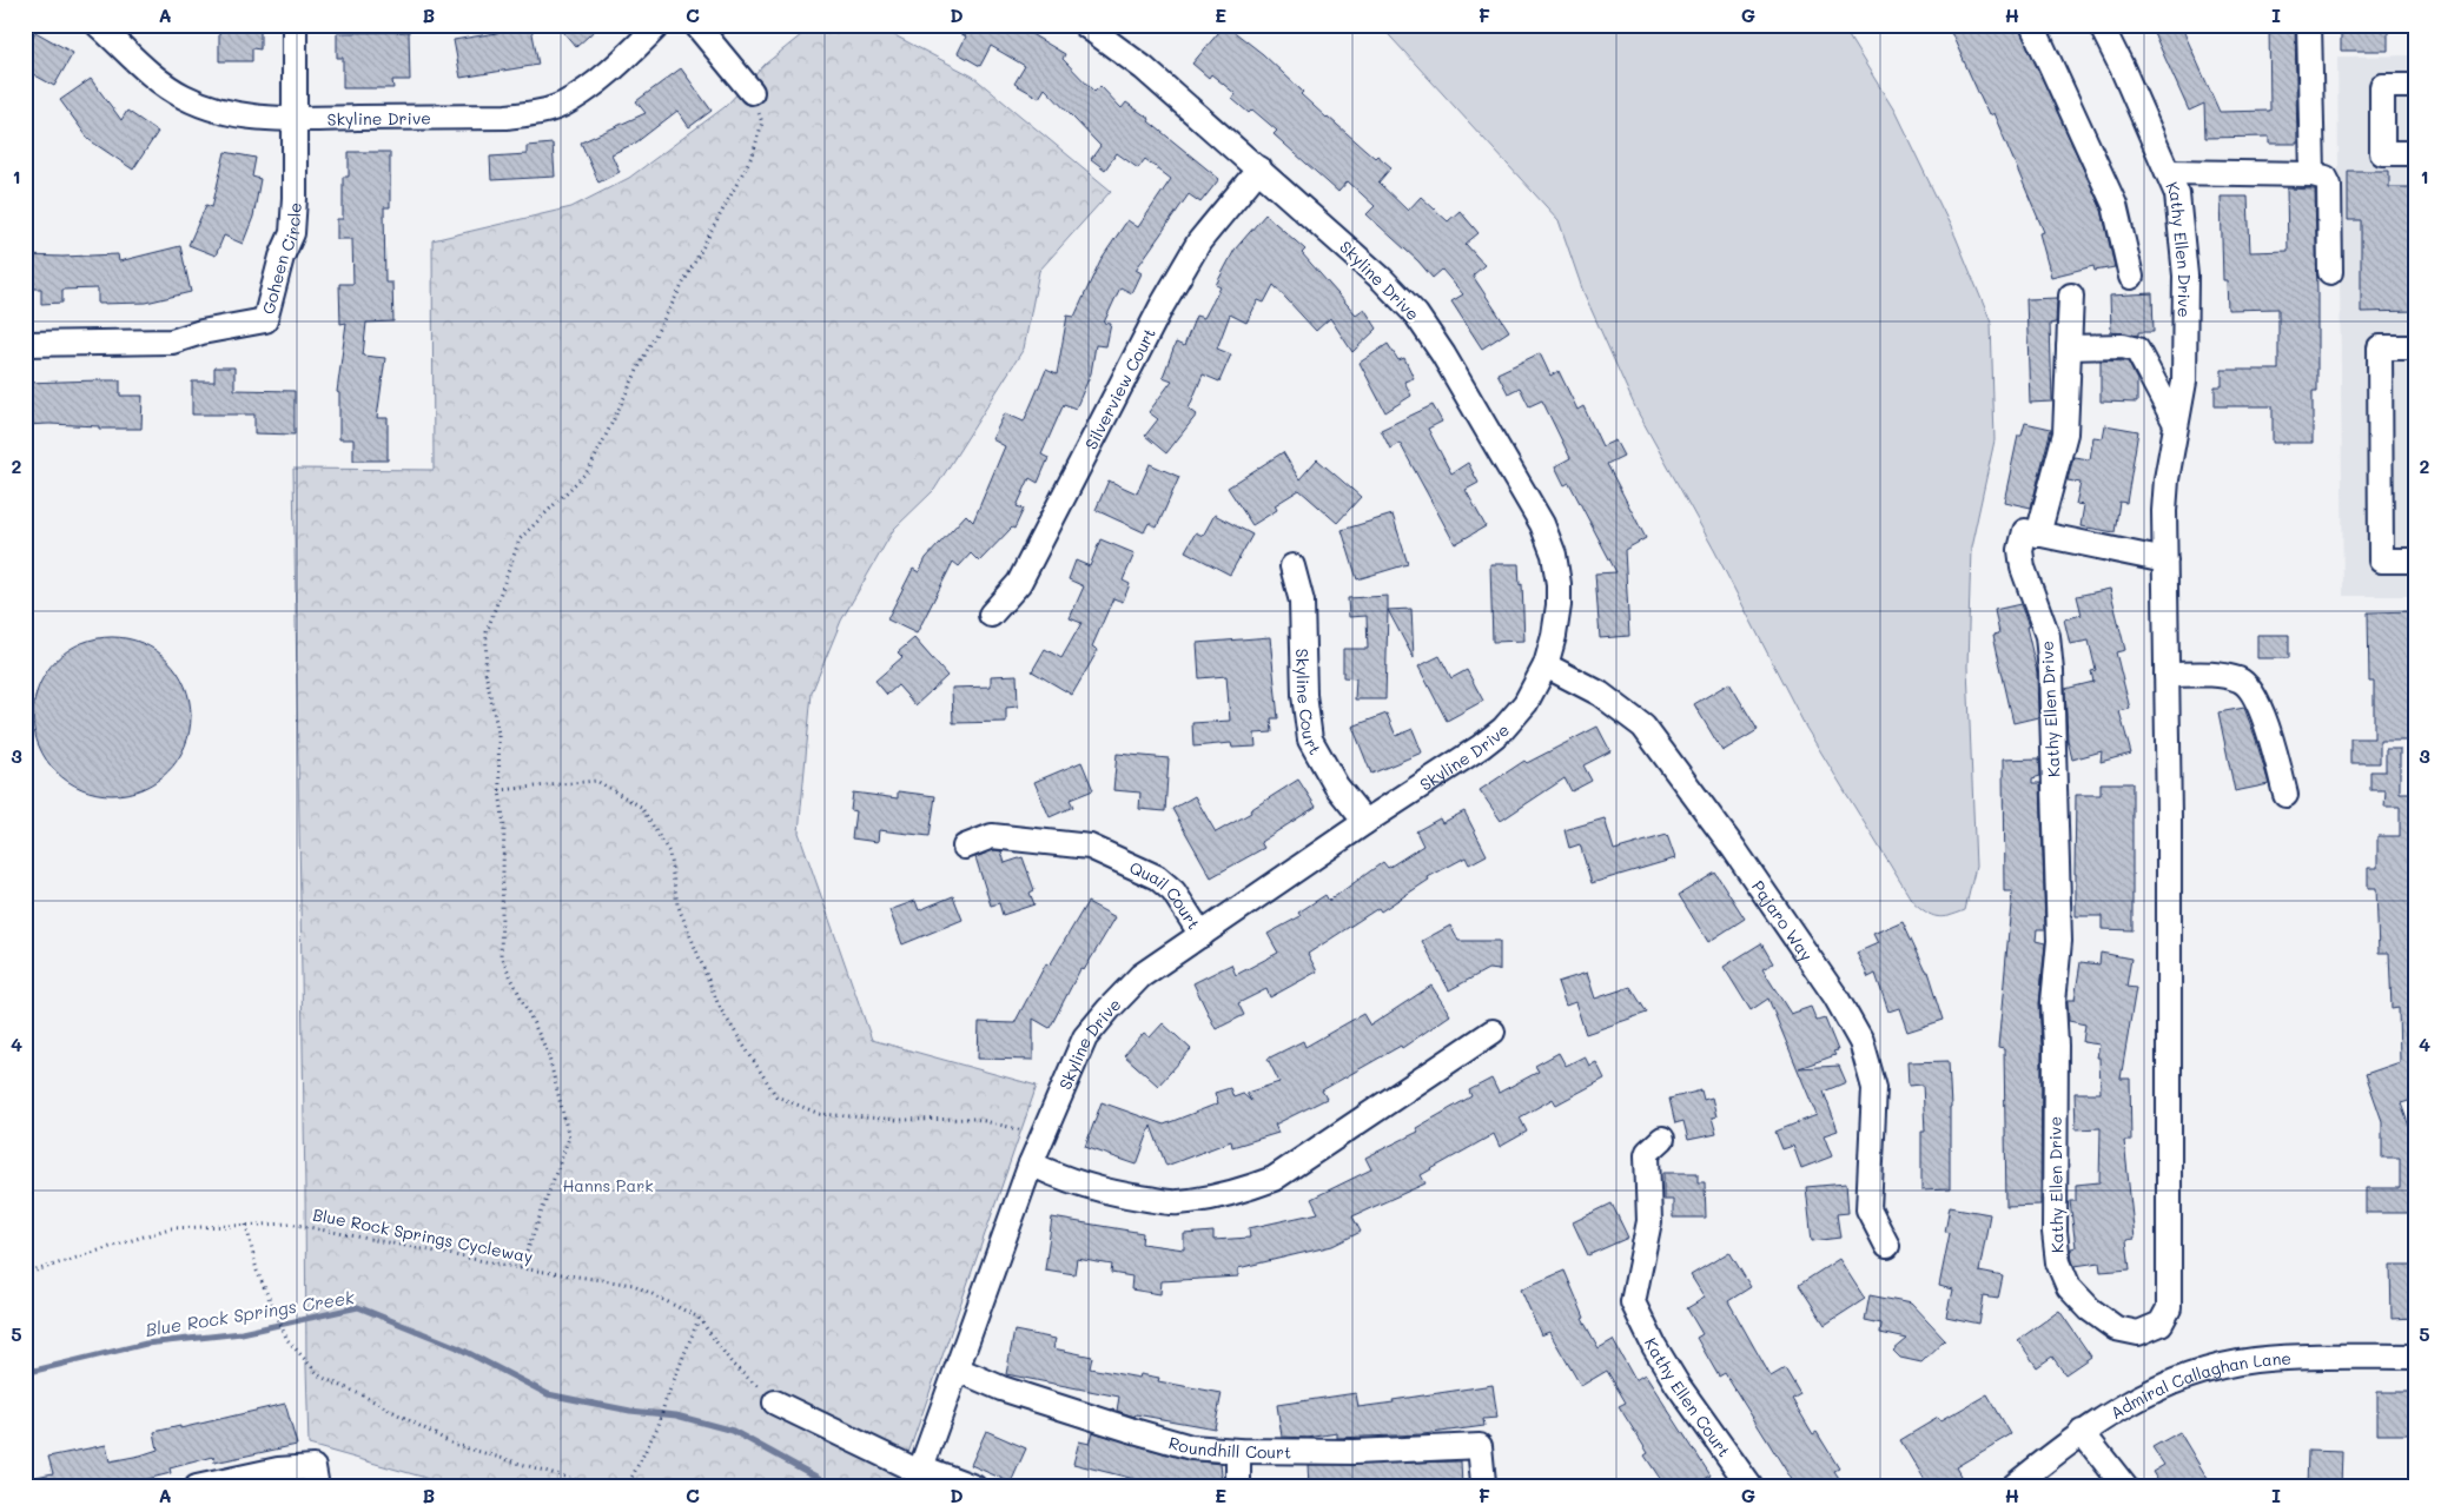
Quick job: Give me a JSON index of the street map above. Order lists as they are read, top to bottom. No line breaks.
{"streets":{"street":["Skyline Drive","Kathy Ellen Drive","Goheen Circle","Silverview Court","Skyline Court","Quail Court","Pajaro Way","Admiral Callaghan Lane","Kathy Ellen Court","Roundhill Court"],"path":["Blue Rock Springs Cycleway"]},"crossings":[["Skyline Drive","Goheen Circle"],["Skyline Drive","Silverview Court"],["Skyline Drive","Skyline Court"],["Skyline Drive","Quail Court"],["Skyline Drive","Pajaro Way"],["Skyline Drive","Roundhill Court"]],"water":["Blue Rock Springs Creek"],"parks":["Hanns Park"],"grid":{"columns":["A","B","C","D","E","F","G","H","I"],"rows":["1","2","3","4","5"]}}
